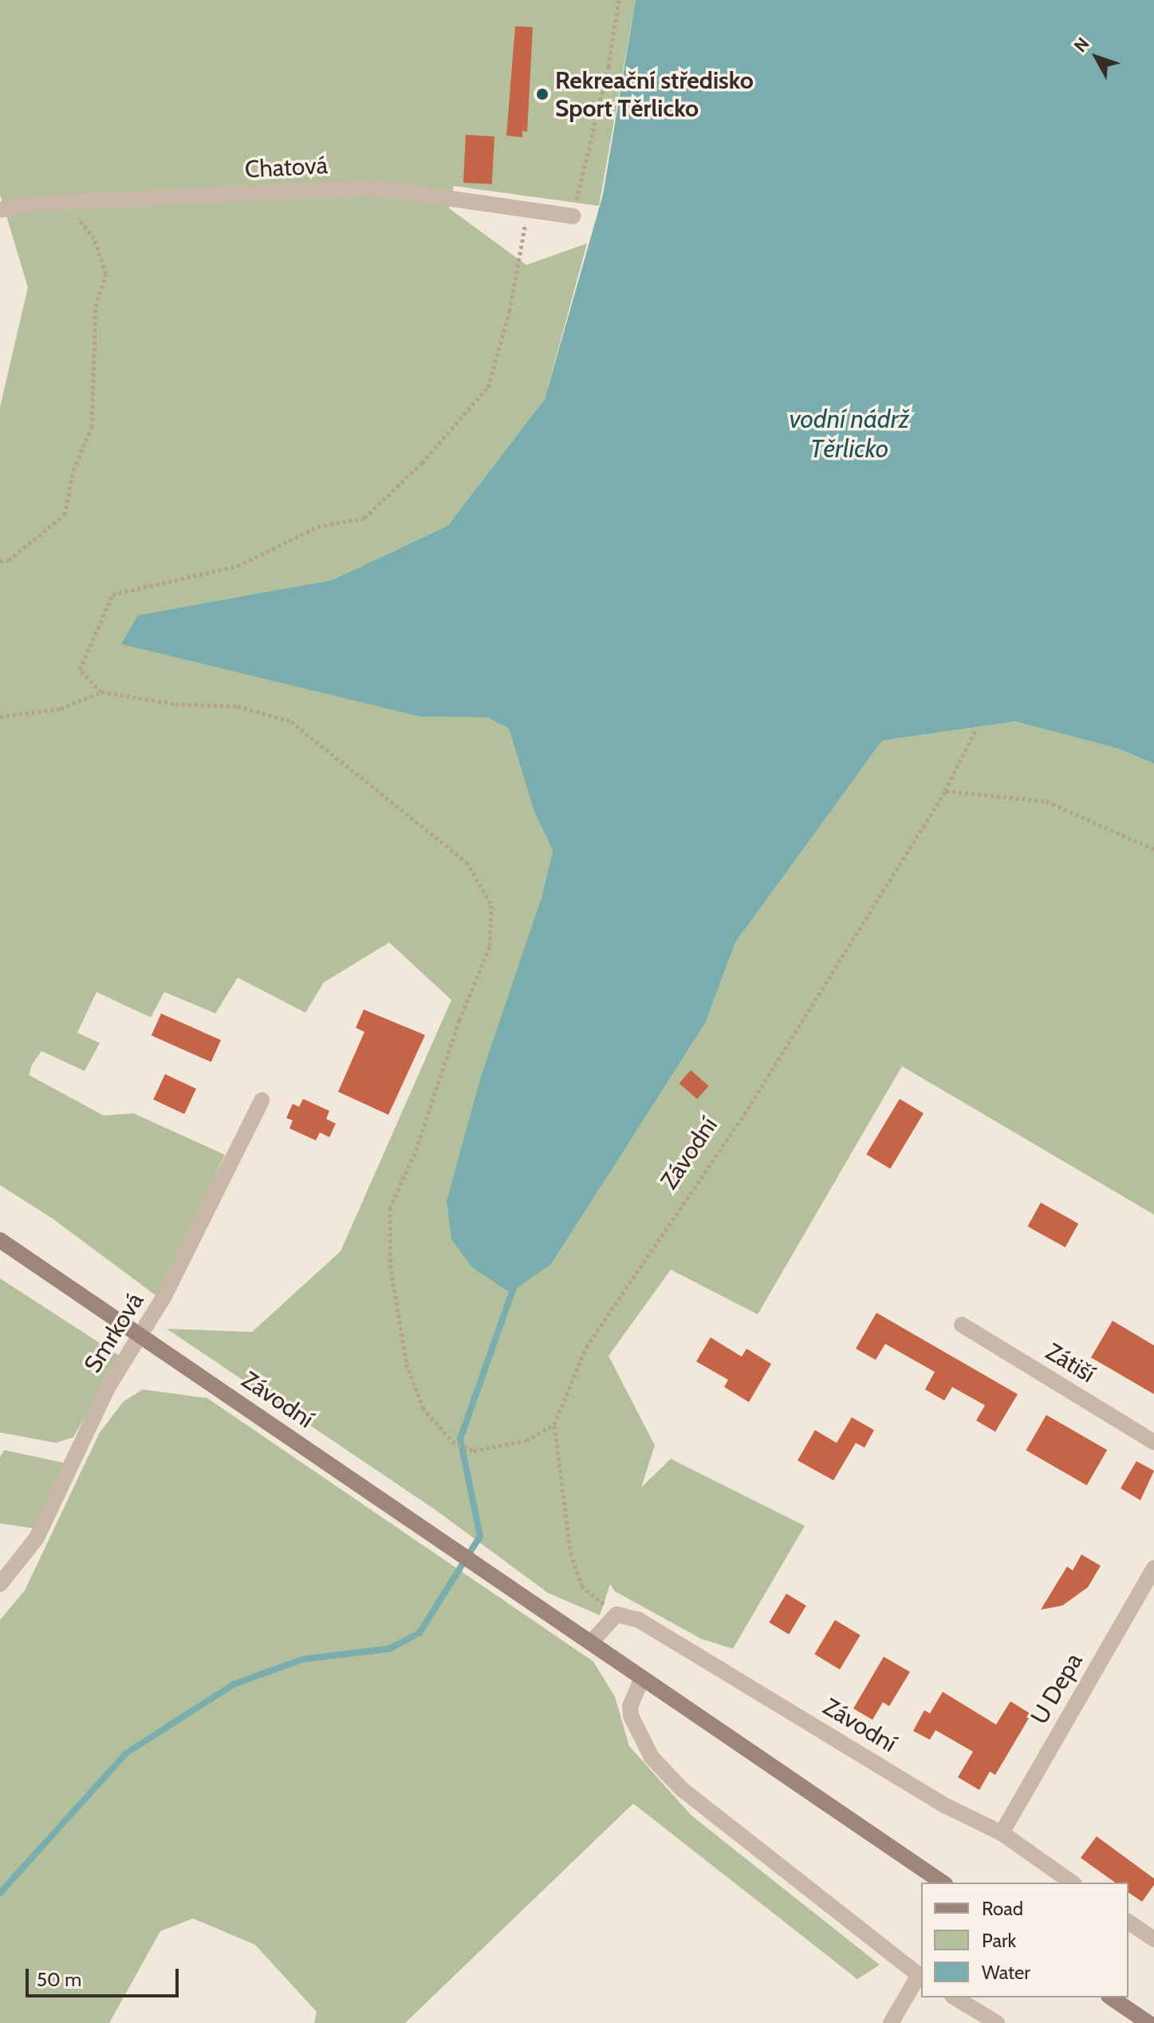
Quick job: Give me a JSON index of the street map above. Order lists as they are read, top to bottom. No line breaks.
{"streets":{"main road":["Závodní"],"street":["Chatová","Smrková","Zátiší","U Depa"]},"crossings":[["Závodní","Smrková"],["Závodní","U Depa"]],"water":["vodní nádrž Těrlicko"],"places":["Rekreační středisko Sport Těrlicko"],"legend":["Road","Park","Water"],"scale_bar":"50 m","north":"top left"}
